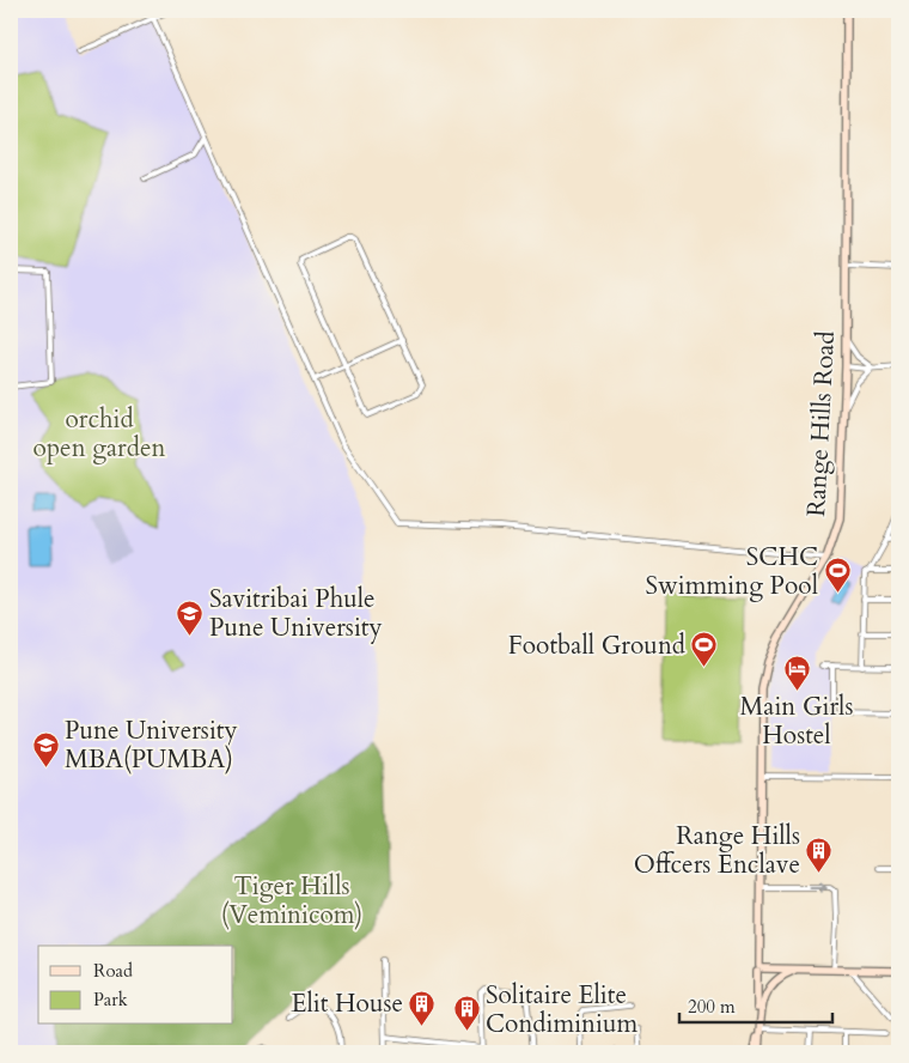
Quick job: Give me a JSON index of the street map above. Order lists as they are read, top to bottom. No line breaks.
{"streets":{"street":["Range Hills Road"]},"parks":["orchid open garden","Tiger Hills (Veminicom)"],"places":{"sports":["SCHC Swimming Pool","Football Ground"],"school or university":["Savitribai Phule Pune University","Pune University MBA(PUMBA)"],"hotel":["Main Girls Hostel"],"building":["Range Hills Offcers Enclave","Elit House","Solitaire Elite Condiminium"]},"legend":["Road","Park"],"scale_bar":"200 m"}
